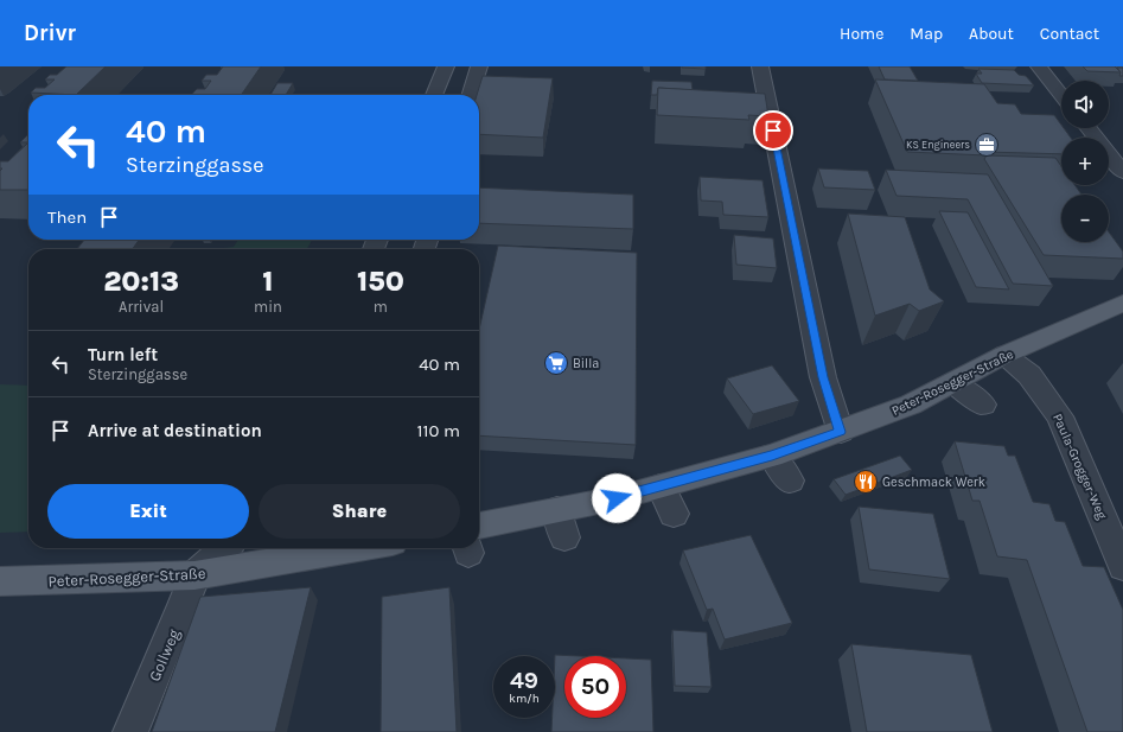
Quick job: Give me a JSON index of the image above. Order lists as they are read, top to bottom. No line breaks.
{"streets":{"main road":["Peter-Rosegger-Straße"],"street":["Paula-Grogger-Weg","Gollweg"]},"crossings":[["Peter-Rosegger-Straße","Paula-Grogger-Weg"],["Peter-Rosegger-Straße","Gollweg"]],"places":{"office":["KS Engineers"],"supermarket":["Billa"],"restaurant":["Geschmack Werk"]},"page":{"header":"Drivr","nav":["Home","Map","About","Contact"],"map_buttons":["+","−"],"turn":["40 m","Sterzinggasse"],"then":"Then","eta":["20:13","Arrival","1","min","150","m"],"list":[{"name":"Turn left","note":"Sterzinggasse","value":"40 m"},{"name":"Arrive at destination","value":"110 m"}],"buttons":["Exit","Share"],"speed":"49 km/h","limit":"50"}}
